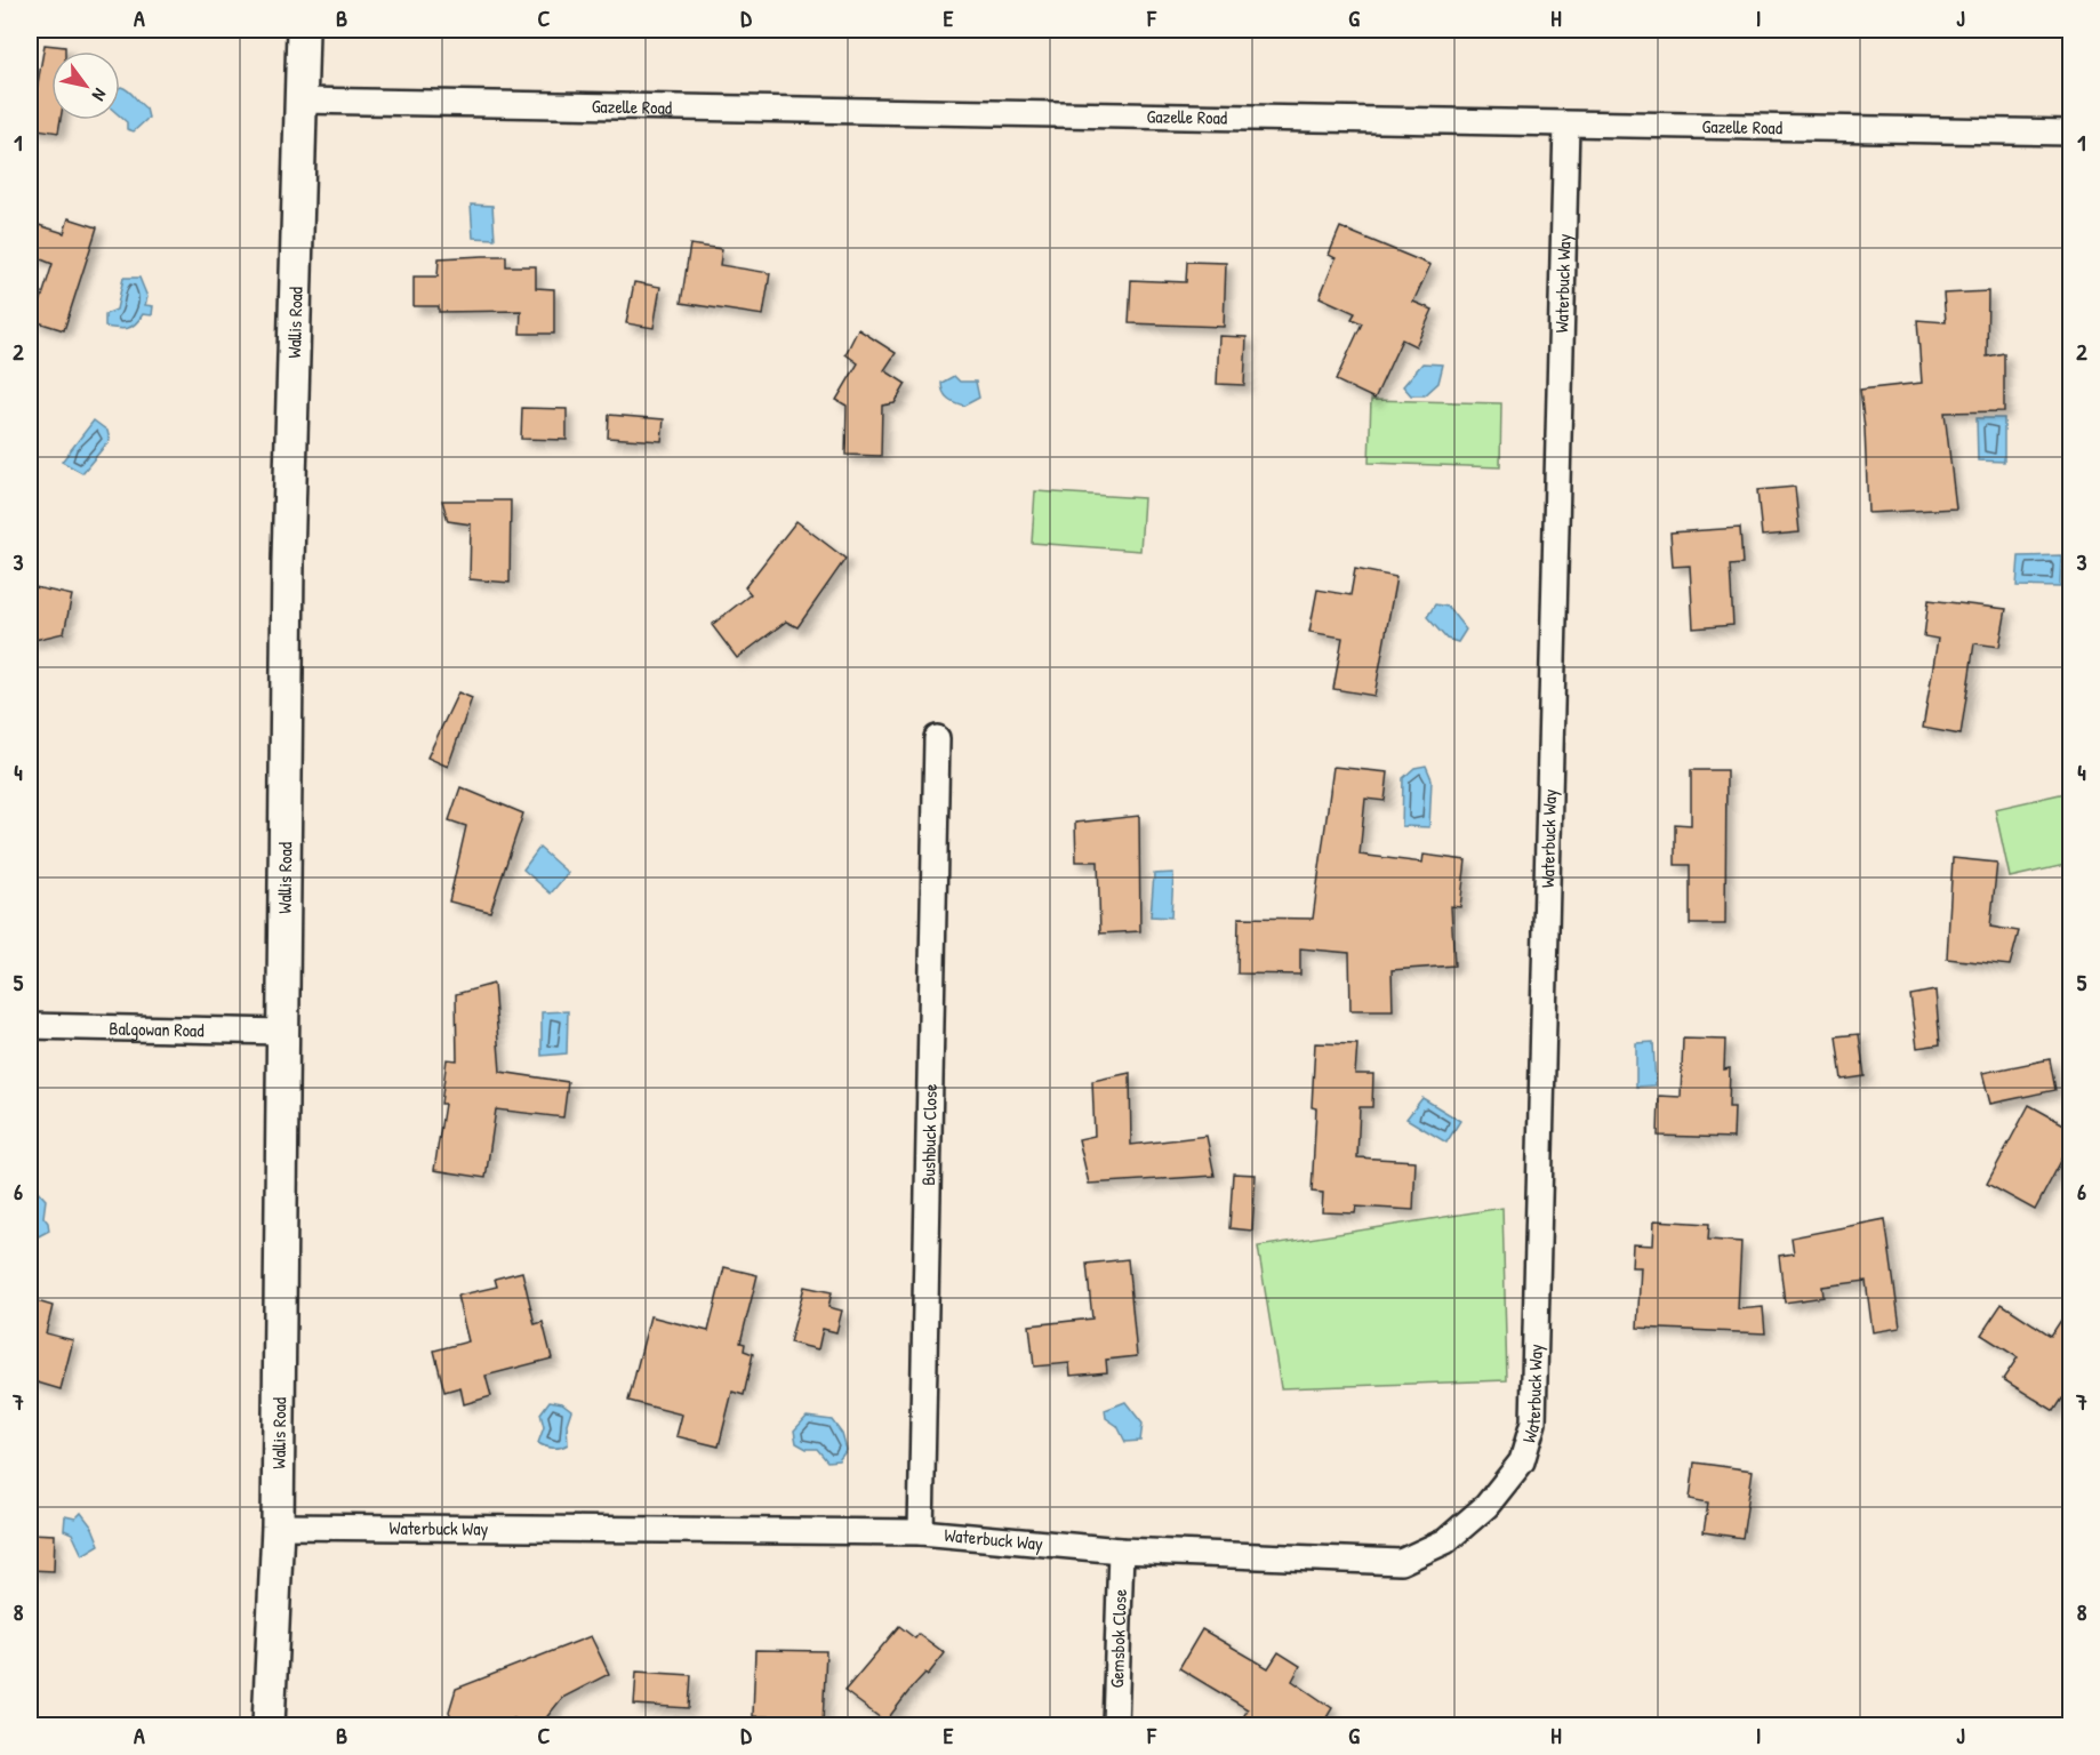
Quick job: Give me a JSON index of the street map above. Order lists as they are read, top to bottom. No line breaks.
{"streets":{"street":["Gazelle Road","Waterbuck Way","Wallis Road","Balgowan Road","Bushbuck Close","Gemsbok Close"]},"crossings":[["Gazelle Road","Waterbuck Way"],["Gazelle Road","Wallis Road"],["Waterbuck Way","Wallis Road"],["Waterbuck Way","Bushbuck Close"],["Waterbuck Way","Gemsbok Close"],["Wallis Road","Balgowan Road"]],"north":"bottom right","grid":{"columns":["A","B","C","D","E","F","G","H","I","J"],"rows":["1","2","3","4","5","6","7","8"]}}
